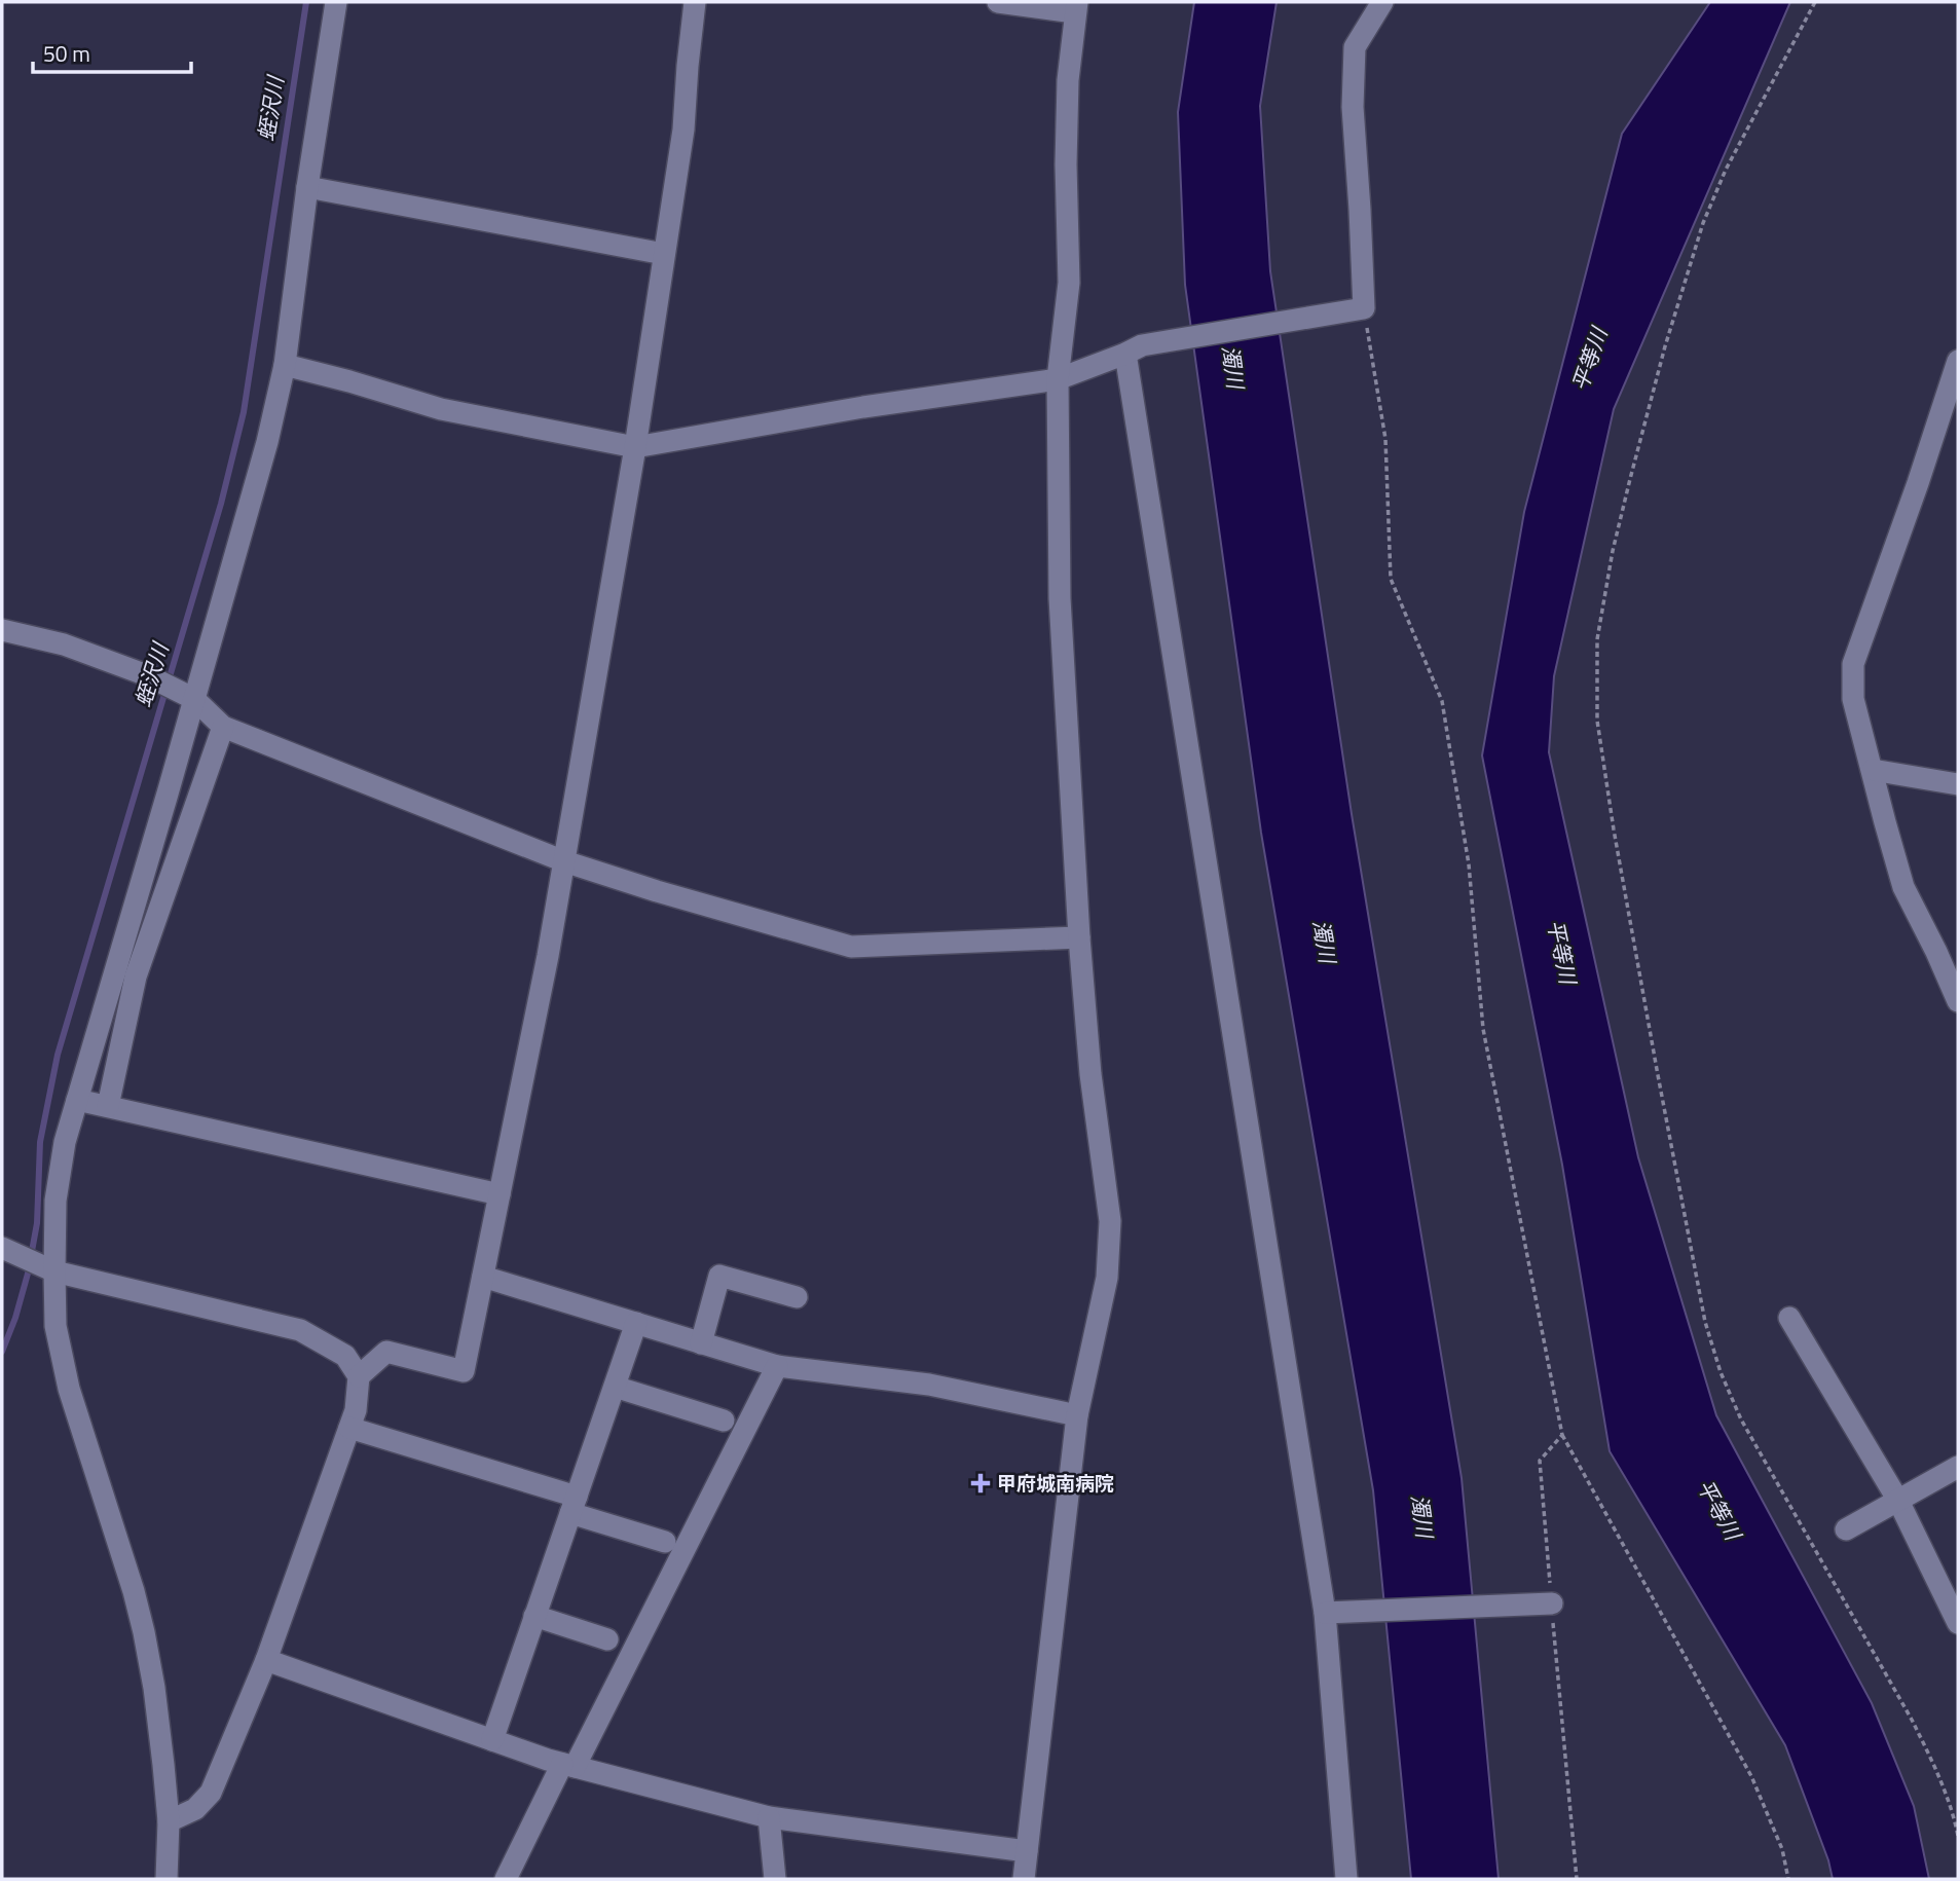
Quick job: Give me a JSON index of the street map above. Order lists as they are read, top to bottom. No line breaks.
{"water":["蛭沢川","平等川","濁川"],"places":{"health":["甲府城南病院"]},"scale_bar":"50 m"}
